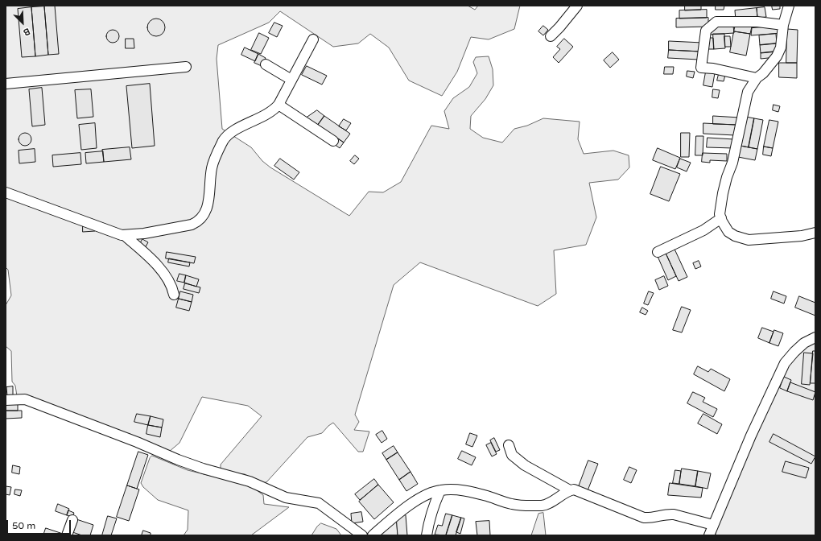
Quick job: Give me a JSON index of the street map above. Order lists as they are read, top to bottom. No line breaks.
{"scale_bar":"50 m","north":"bottom right"}
